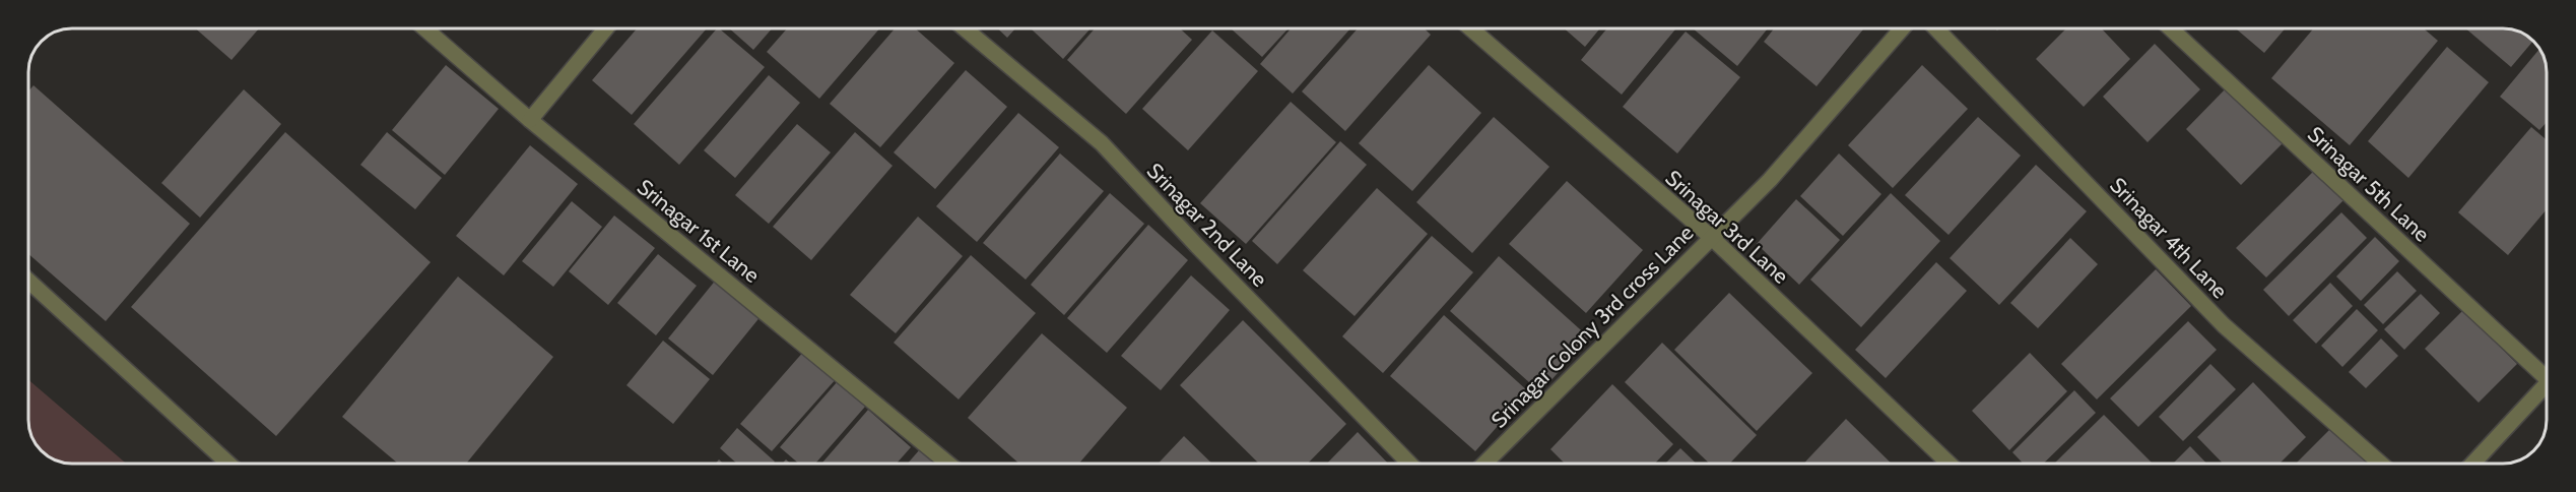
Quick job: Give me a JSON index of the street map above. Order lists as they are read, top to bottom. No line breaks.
{"streets":{"street":["Srinagar 5th Lane","Srinagar 2nd Lane","Srinagar 3rd Lane","Srinagar 1st Lane","Srinagar 4th Lane","Srinagar Colony 3rd cross Lane"]},"crossings":[["Srinagar 3rd Lane","Srinagar Colony 3rd cross Lane"]]}
